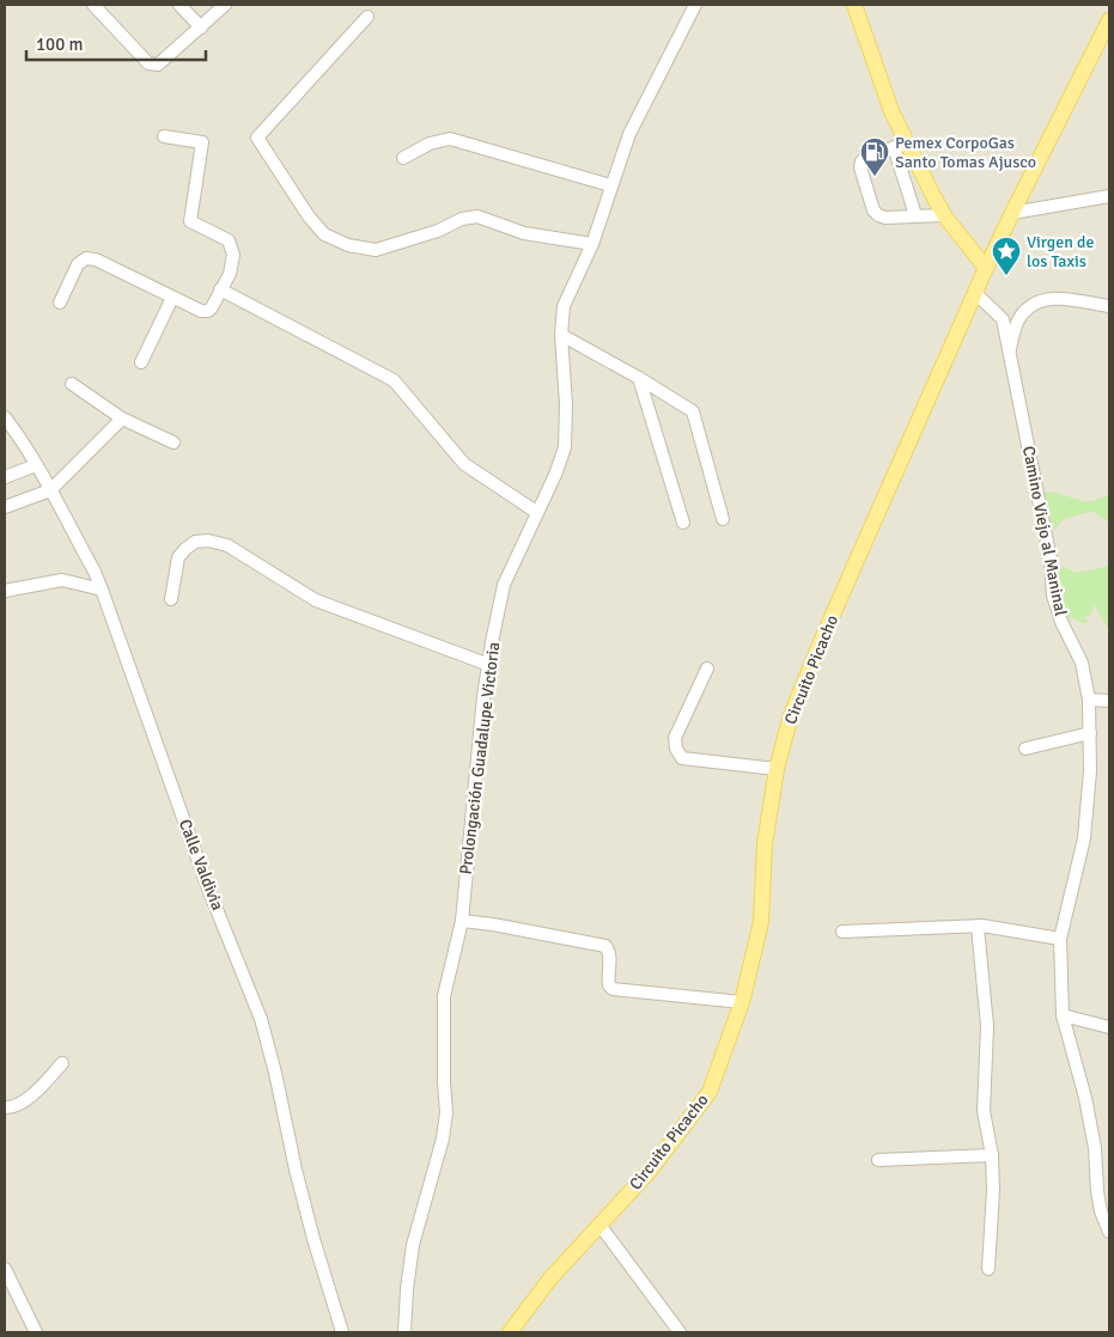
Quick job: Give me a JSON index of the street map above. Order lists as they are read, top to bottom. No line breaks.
{"streets":{"main road":["Circuito Picacho"],"street":["Camino Viejo al Maninal","Prolongación Guadalupe Victoria","Calle Valdivia"]},"crossings":[["Camino Viejo al Maninal","Circuito Picacho"]],"places":{"fuel station":["Pemex CorpoGas Santo Tomas Ajusco"],"place":["Virgen de los Taxis"]},"scale_bar":"100 m"}
